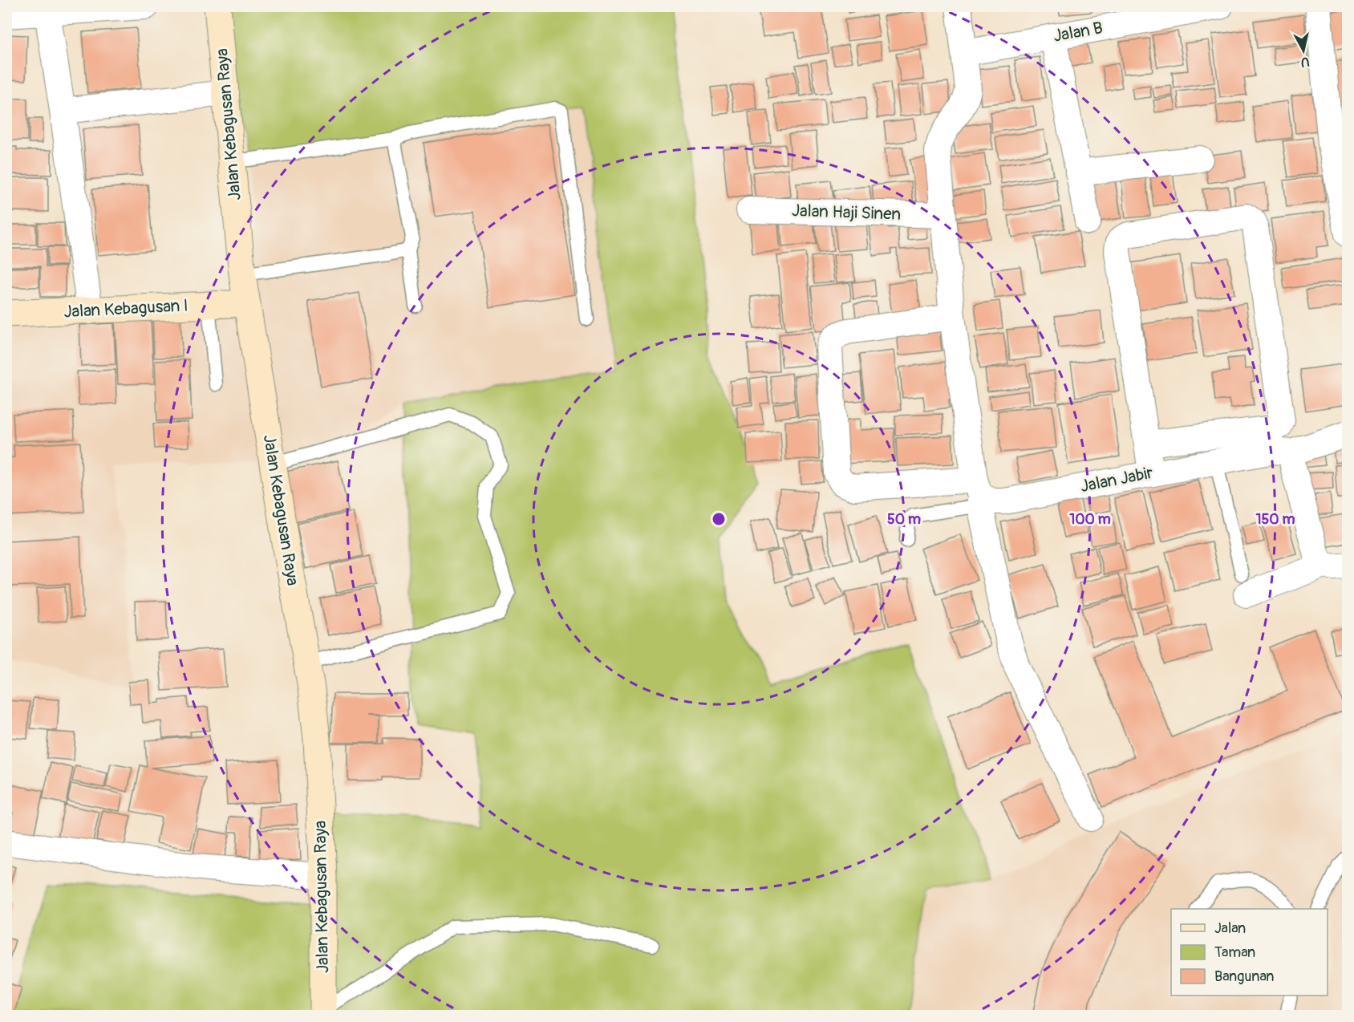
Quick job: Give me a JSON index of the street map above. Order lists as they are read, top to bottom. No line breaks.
{"streets":{"main road":["Jalan Kebagusan Raya","Jalan Kebagusan I"],"street":["Jalan B","Jalan Haji Sinen","Jalan Jabir"]},"crossings":[["Jalan Kebagusan Raya","Jalan Kebagusan I"]],"legend":["Jalan","Taman","Bangunan"],"north":"bottom","rings":["50 m","100 m","150 m"]}
